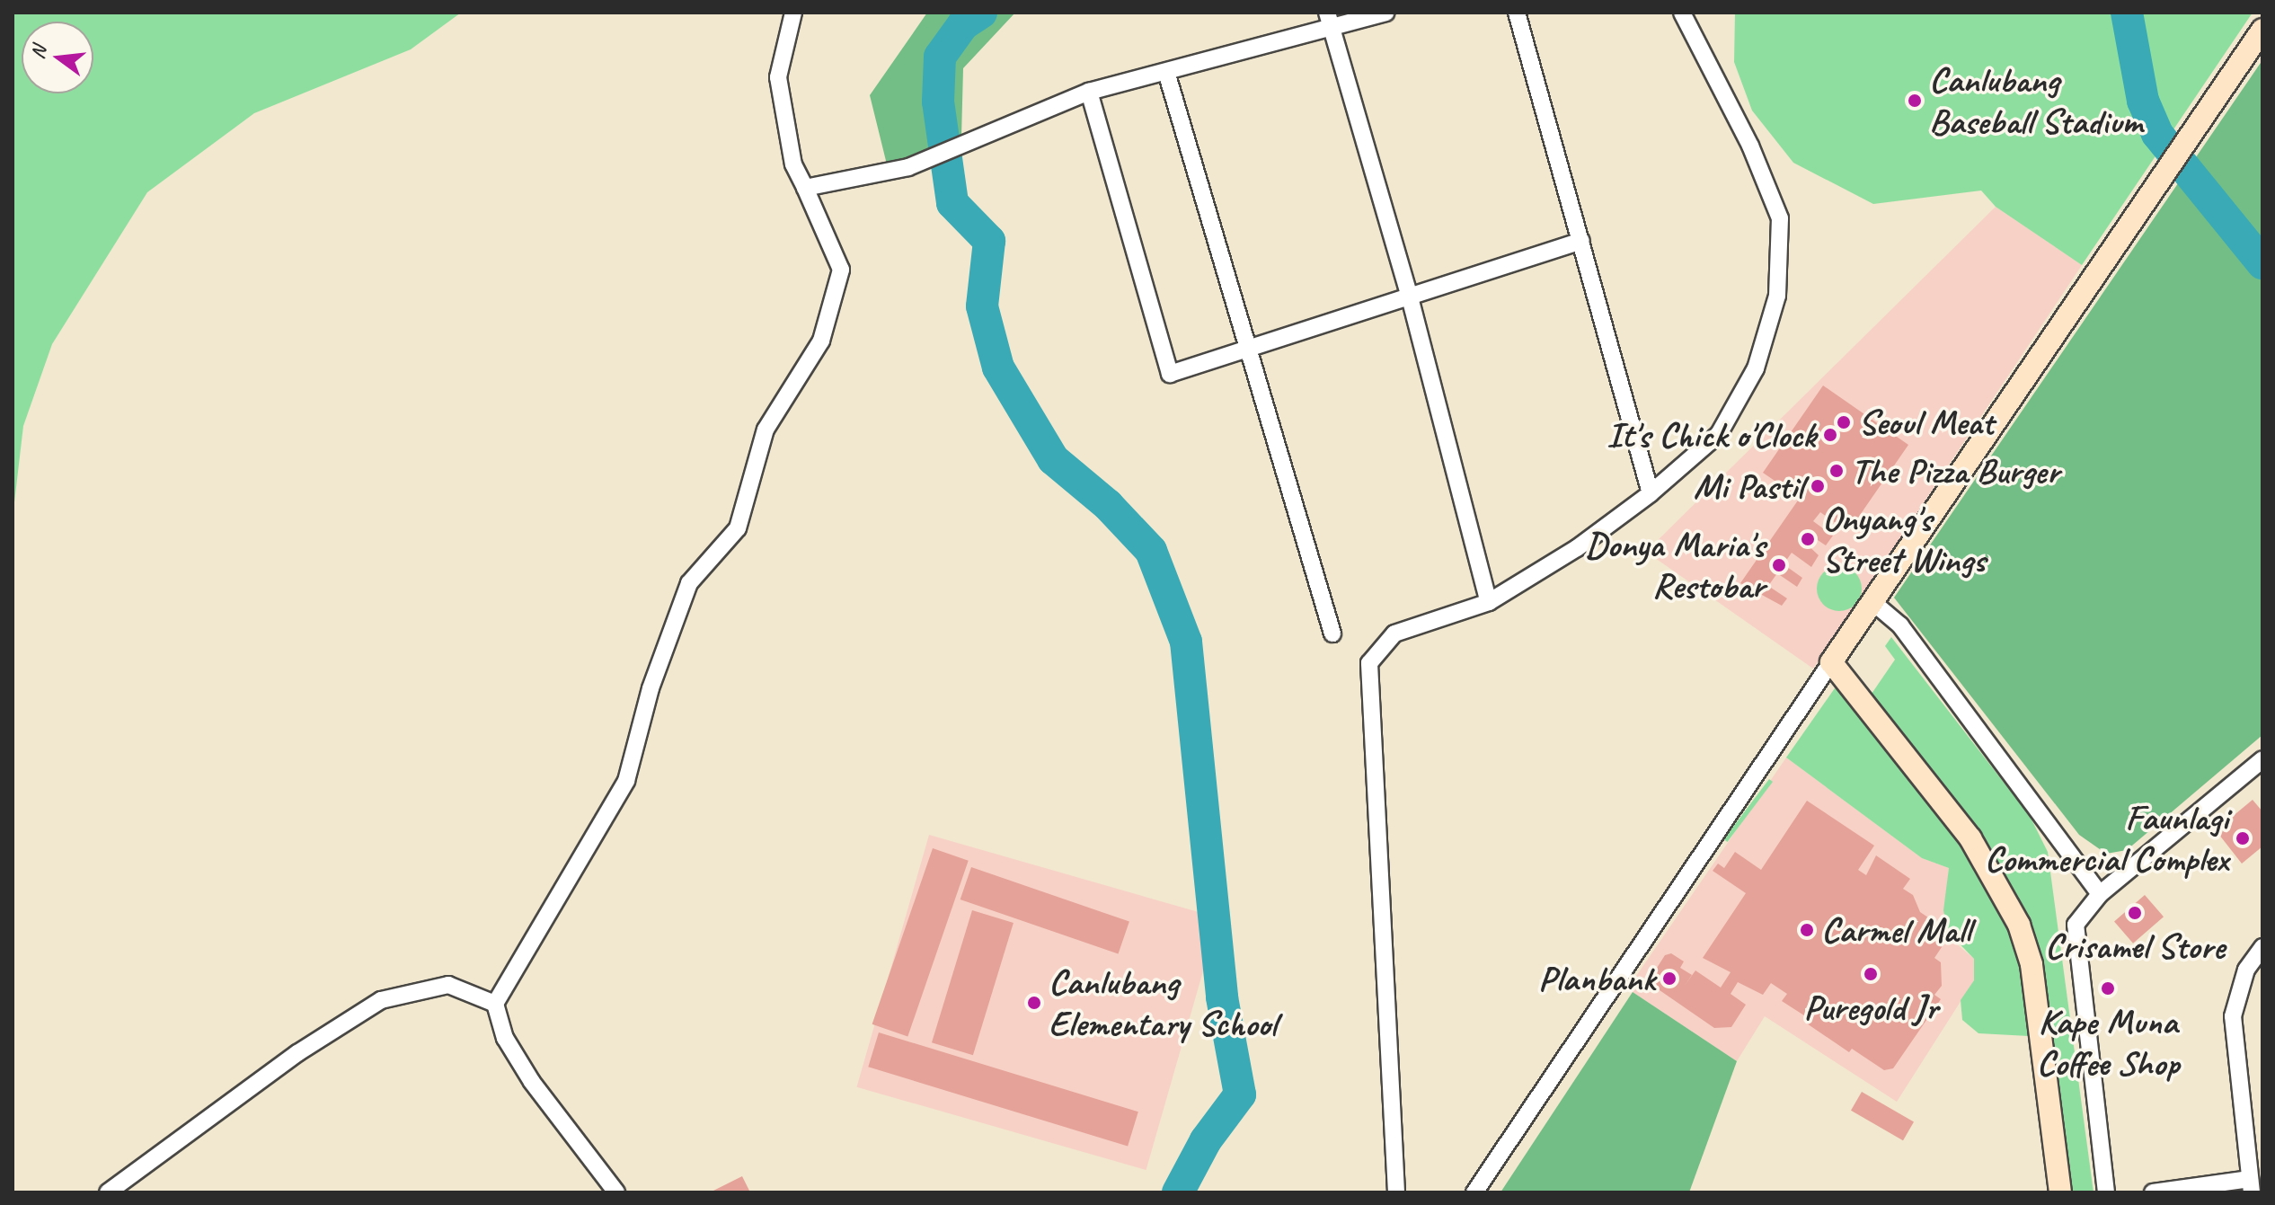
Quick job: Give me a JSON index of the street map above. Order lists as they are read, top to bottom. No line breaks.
{"places":["Canlubang Baseball Stadium","Seoul Meat","It's Chick o'Clock","The Pizza Burger","Mi Pastil","Onyang's Street Wings","Donya Maria's Restobar","Faunlagi Commercial Complex","Crisamel Store","Carmel Mall","Puregold Jr","Planbank","Kape Muna Coffee Shop","Canlubang Elementary School"],"north":"left"}
